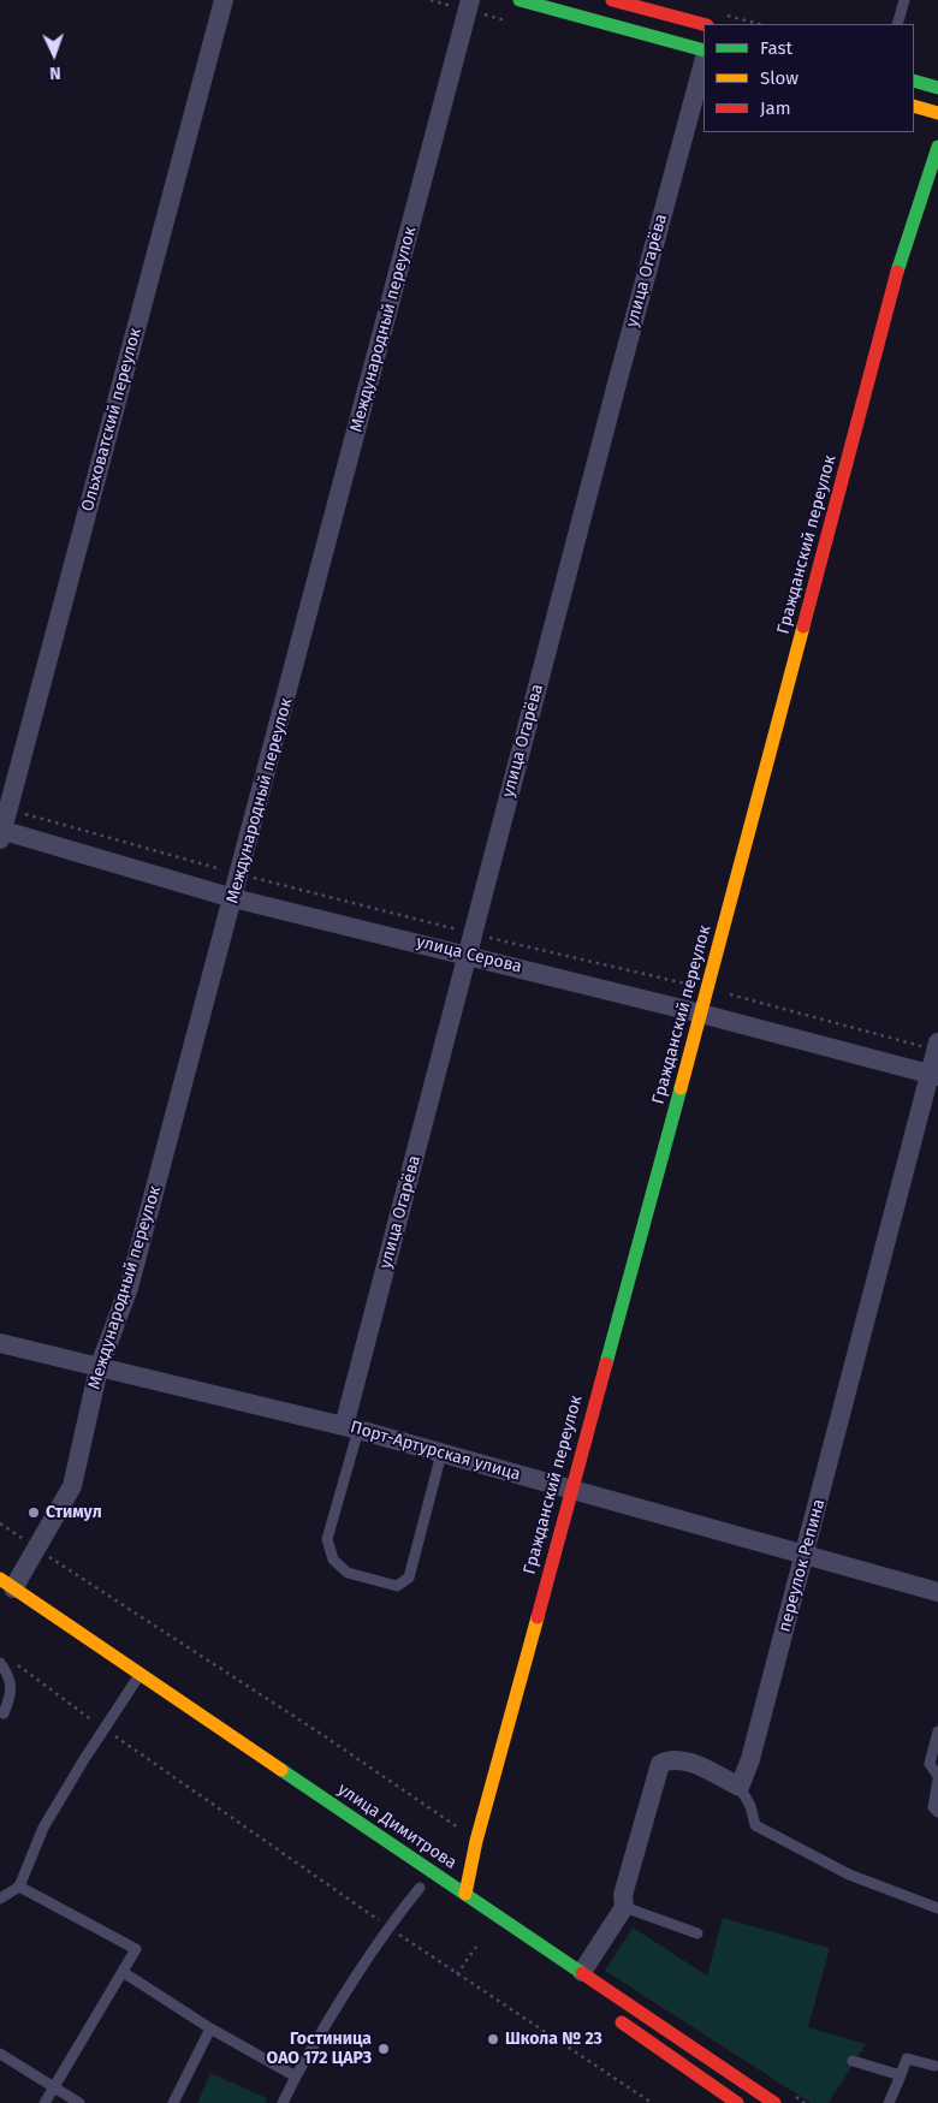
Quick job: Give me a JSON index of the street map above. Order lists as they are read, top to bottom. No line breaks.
{"streets":{"street":["улица Огарёва","Международный переулок","Ольховатский переулок","Гражданский переулок","улица Серова","Порт-Артурская улица","переулок Репина","улица Димитрова"]},"crossings":[["улица Огарёва","улица Серова"],["улица Огарёва","Порт-Артурская улица"],["Международный переулок","улица Серова"],["Международный переулок","Порт-Артурская улица"],["Международный переулок","улица Димитрова"],["Ольховатский переулок","улица Серова"],["Гражданский переулок","улица Серова"],["Гражданский переулок","Порт-Артурская улица"],["Гражданский переулок","улица Димитрова"],["улица Серова","переулок Репина"],["Порт-Артурская улица","переулок Репина"]],"places":["Стимул","Школа № 23","Гостиница ОАО 172 ЦАРЗ"],"legend":["Fast","Slow","Jam"],"north":"bottom"}
